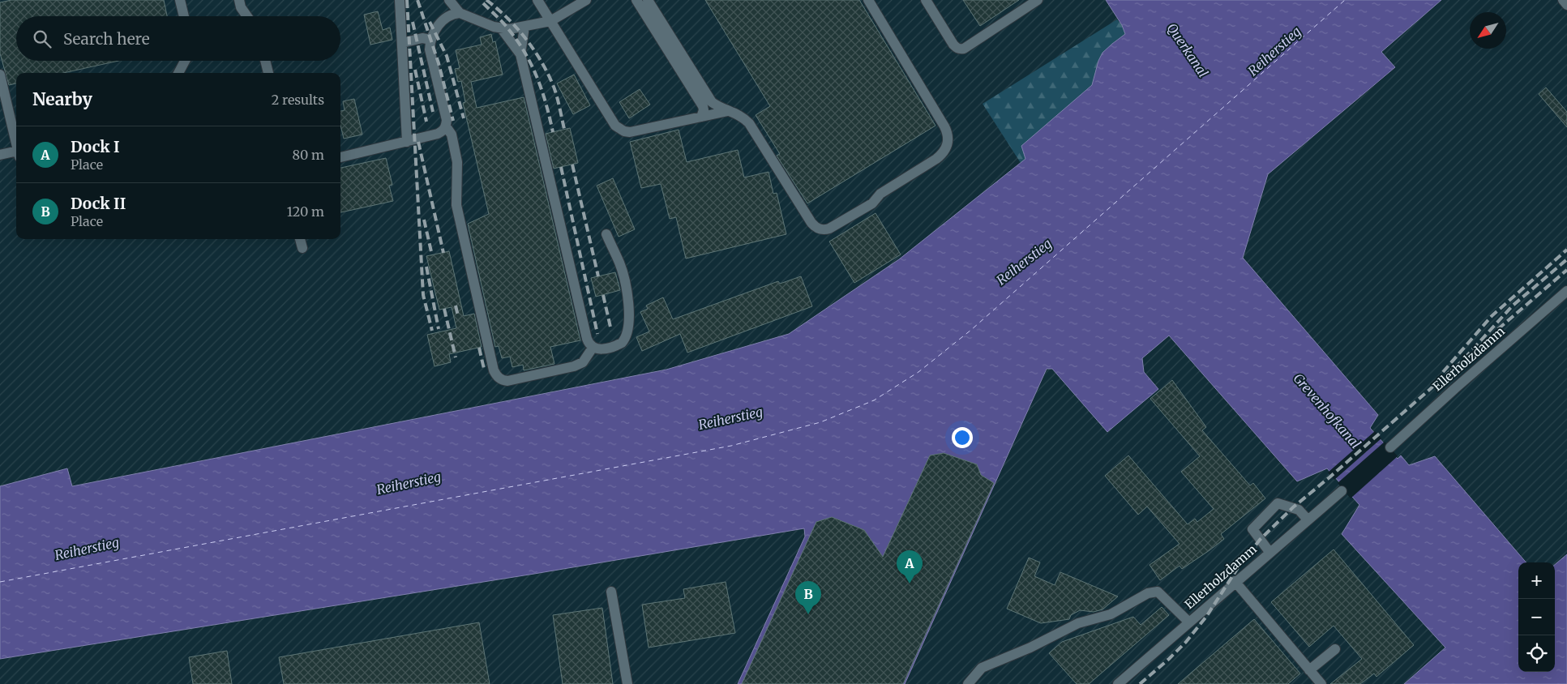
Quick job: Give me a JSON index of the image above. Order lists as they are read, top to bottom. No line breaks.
{"streets":{"street":["Ellerholzdamm"]},"water":["Querkanal","Reiherstieg","Grevenhofkanal"],"north":"bottom left","page":{"search":"Search here","heading":["Nearby","2 results"],"list":[{"mark":"A","name":"Dock I","note":"Place","value":"80 m"},{"mark":"B","name":"Dock II","note":"Place","value":"120 m"}],"pins":["A","B"],"map_buttons":["+","−"]}}
